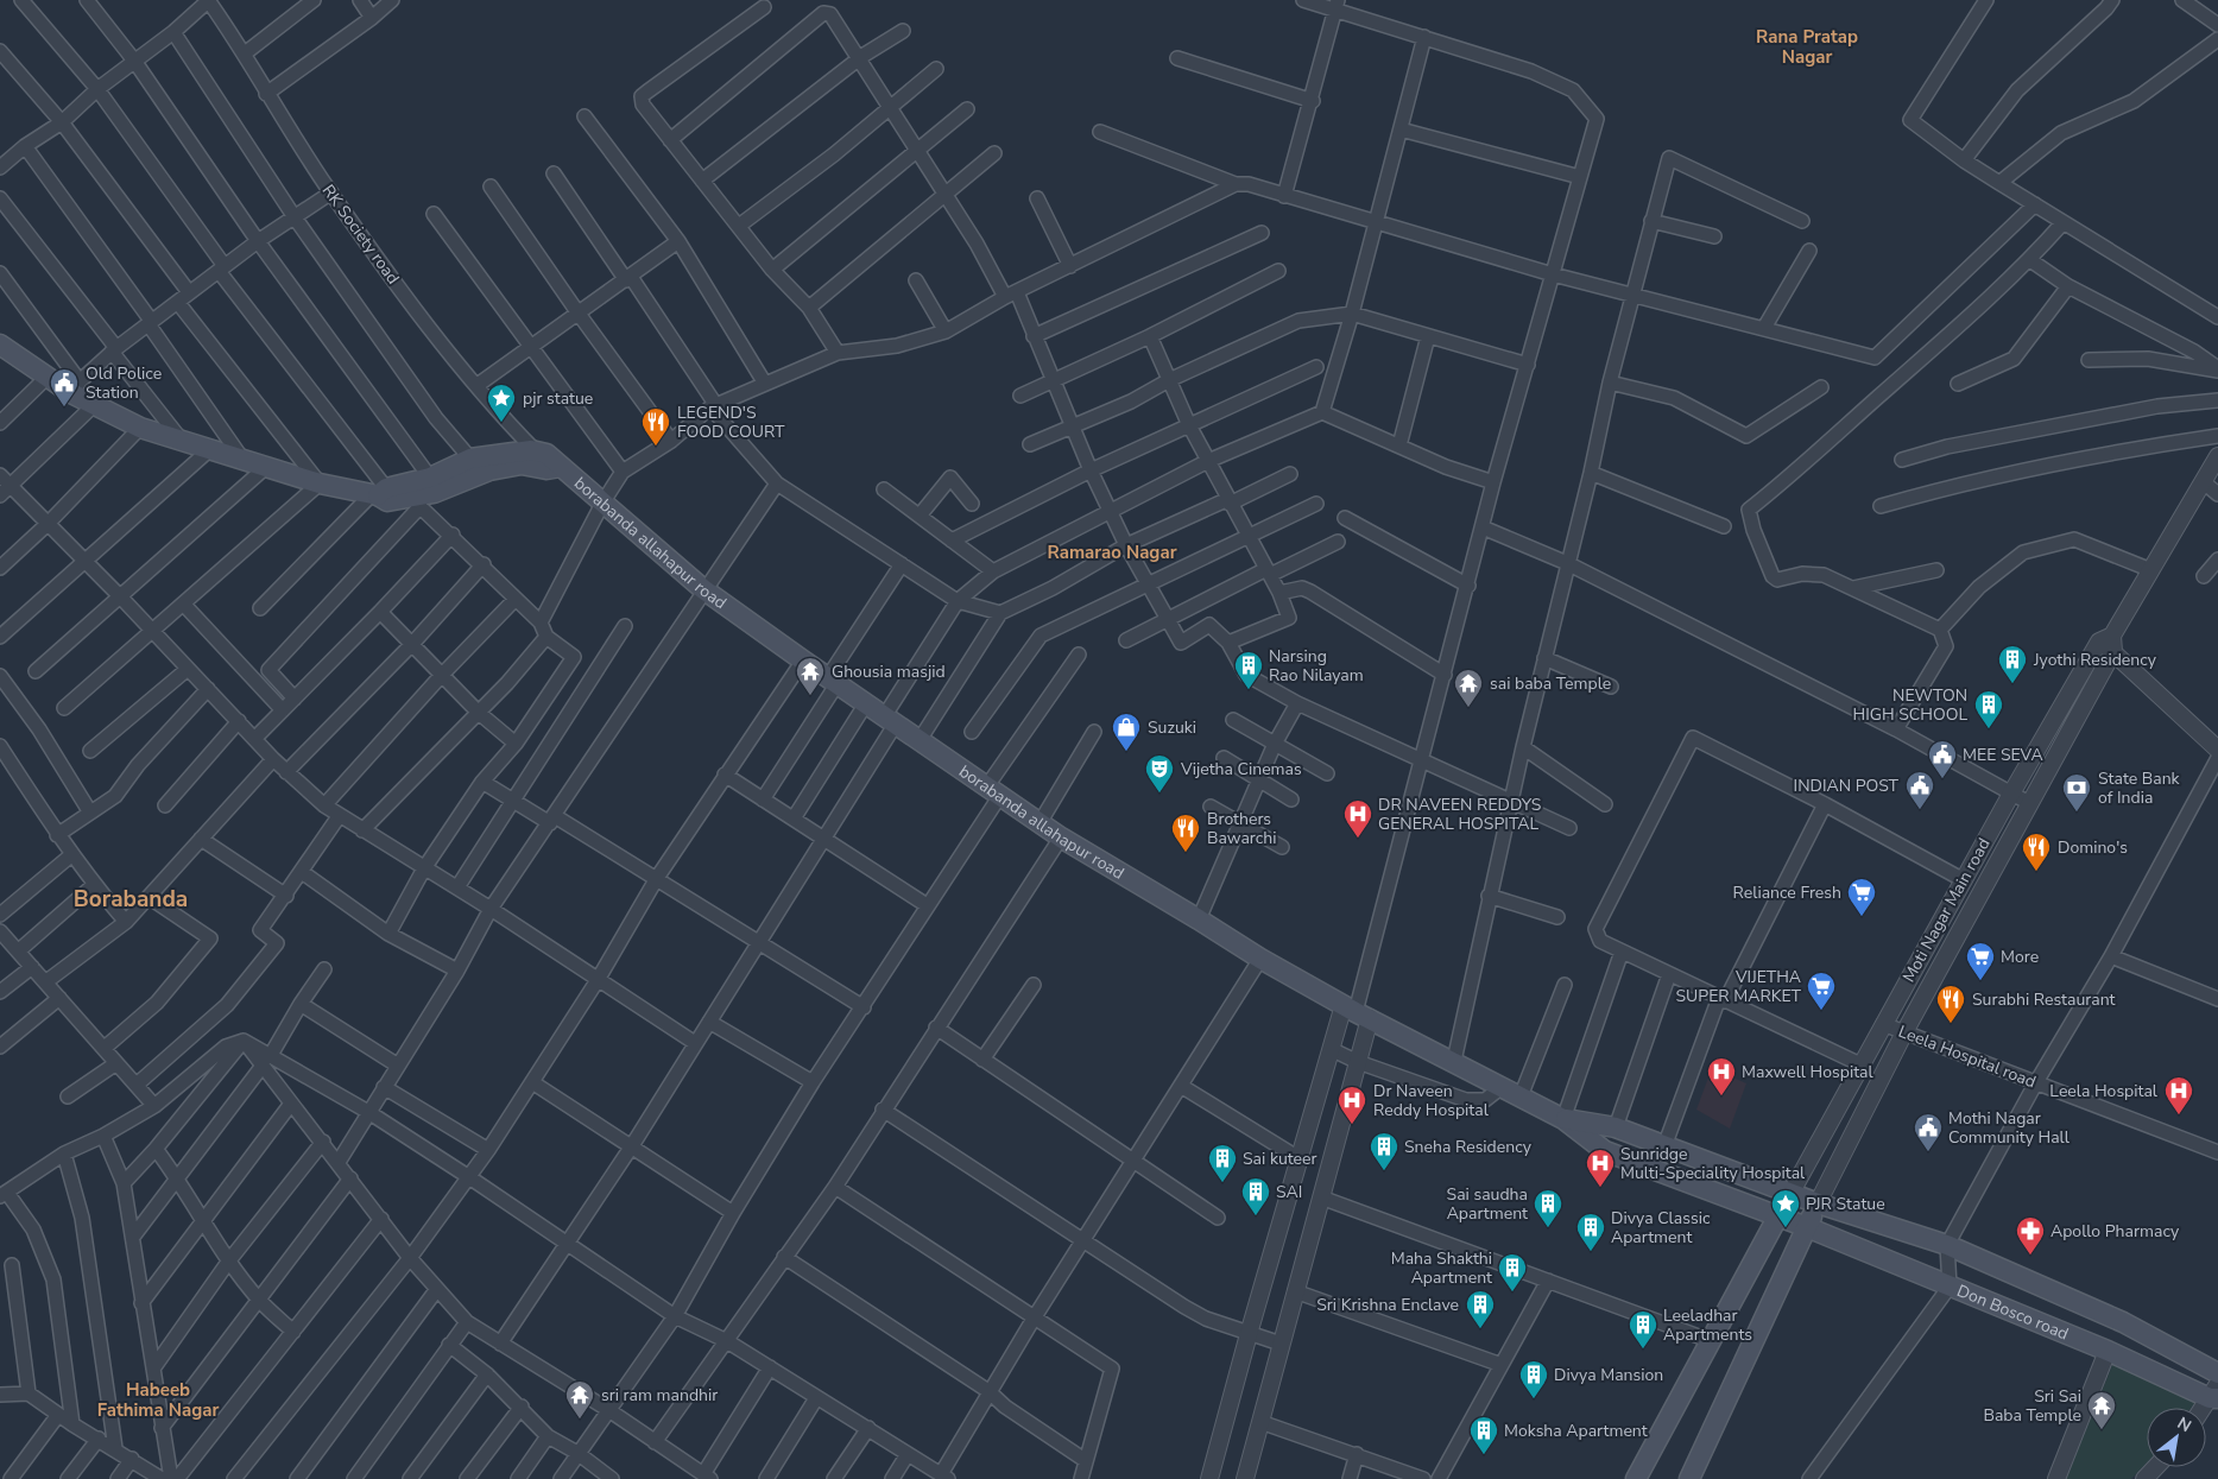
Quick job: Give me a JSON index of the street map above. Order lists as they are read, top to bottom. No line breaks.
{"streets":{"main road":["borabanda allahapur road","Don Bosco road"],"street":["RK Society road","Moti Nagar Main road","Leela Hospital road"]},"crossings":[["RK Society road","borabanda allahapur road"],["borabanda allahapur road","Moti Nagar Main road"],["borabanda allahapur road","Don Bosco road"],["Moti Nagar Main road","Leela Hospital road"],["Moti Nagar Main road","Don Bosco road"]],"districts":["Rana Pratap Nagar","Ramarao Nagar","Borabanda","Habeeb Fathima Nagar"],"places":{"public building":["Old Police Station","MEE SEVA","INDIAN POST","Mothi Nagar Community Hall"],"place":["pjr statue","PJR Statue"],"restaurant":["LEGEND'S FOOD COURT","Brothers Bawarchi","Domino's","Surabhi Restaurant"],"building":["Jyothi Residency","Narsing Rao Nilayam","NEWTON HIGH SCHOOL","Sneha Residency","Sai kuteer","SAI","Sai saudha Apartment","Divya Classic Apartment","Maha Shakthi Apartment","Sri Krishna Enclave","Leeladhar Apartments","Divya Mansion","Moksha Apartment"],"temple":["Ghousia masjid","sai baba Temple","sri ram mandhir","Sri Sai Baba Temple"],"shop":["Suzuki"],"theatre":["Vijetha Cinemas"],"bank":["State Bank of India"],"hospital":["DR NAVEEN REDDYS GENERAL HOSPITAL","Maxwell Hospital","Leela Hospital","Dr Naveen Reddy Hospital","Sunridge Multi-Speciality Hospital"],"supermarket":["Reliance Fresh","More","VIJETHA SUPER MARKET"],"pharmacy":["Apollo Pharmacy"]},"north":"top right"}
